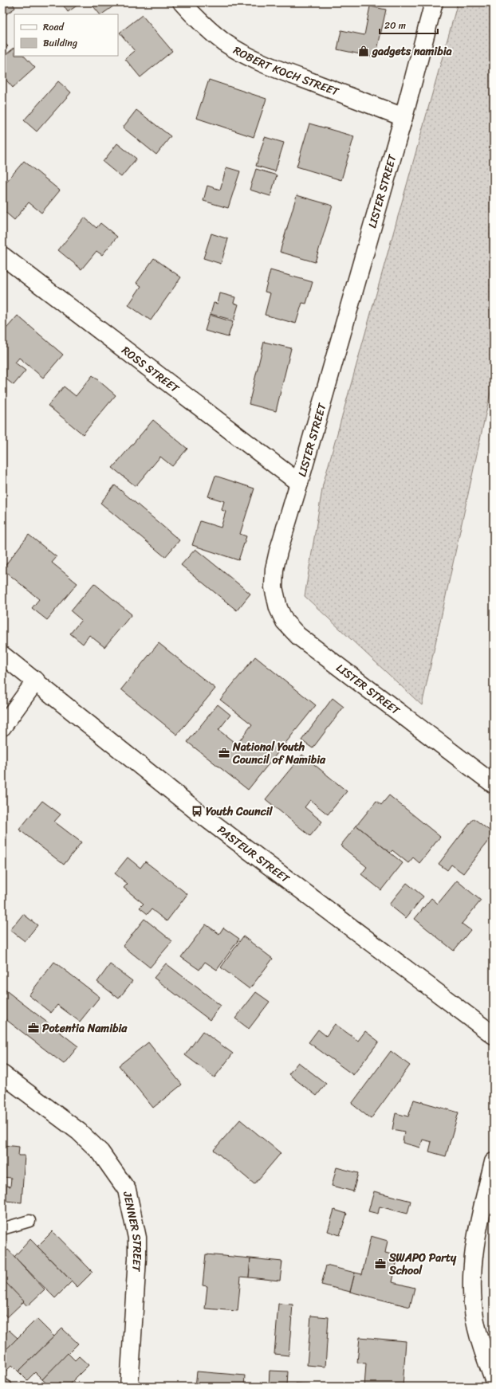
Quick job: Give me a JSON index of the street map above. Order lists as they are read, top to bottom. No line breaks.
{"streets":{"street":["ROBERT KOCH STREET","LISTER STREET","ROSS STREET","PASTEUR STREET","JENNER STREET"]},"crossings":[["ROBERT KOCH STREET","LISTER STREET"],["LISTER STREET","ROSS STREET"]],"places":{"shop":["gadgets namibia"],"office":["National Youth Council of Namibia","Potentia Namibia","SWAPO Party School"],"bus stop":["Youth Council"]},"legend":["Road","Building"],"scale_bar":"20 m"}
